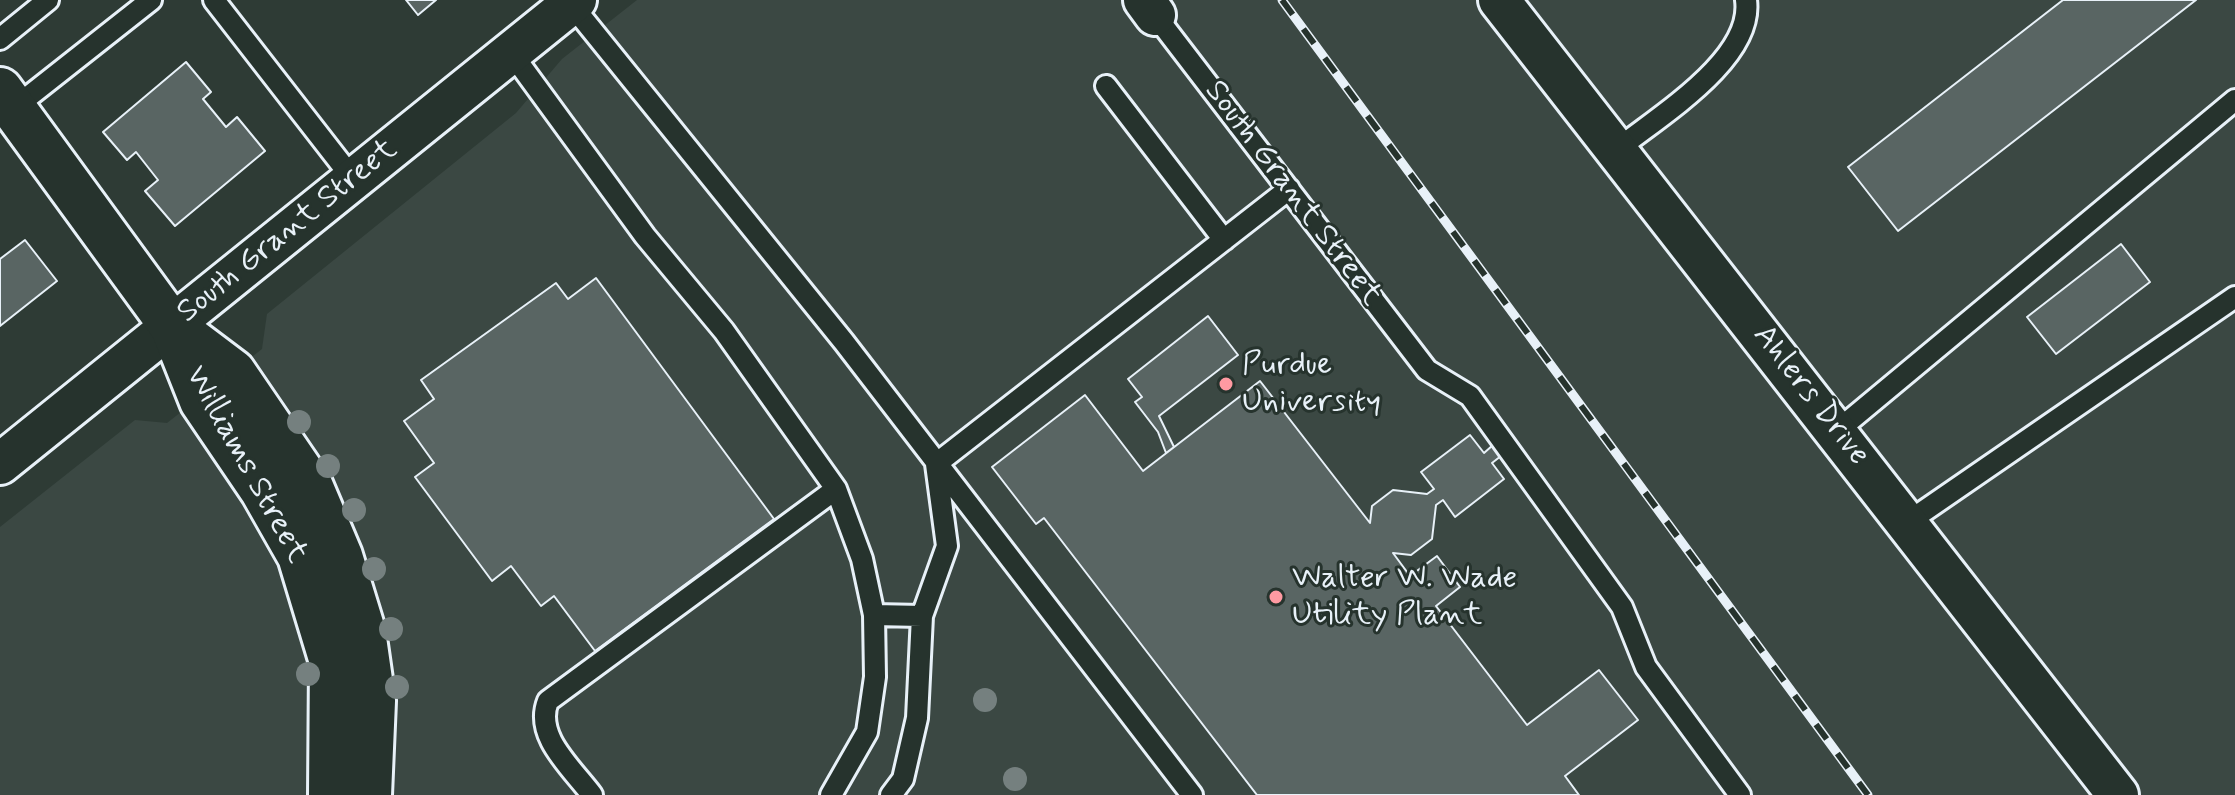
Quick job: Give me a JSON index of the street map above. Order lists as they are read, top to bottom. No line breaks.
{"streets":{"main road":["Williams Street"],"street":["South Grant Street","Ahlers Drive"]},"crossings":[["South Grant Street","Williams Street"]],"places":["Purdue University","Walter W. Wade Utility Plant"]}
